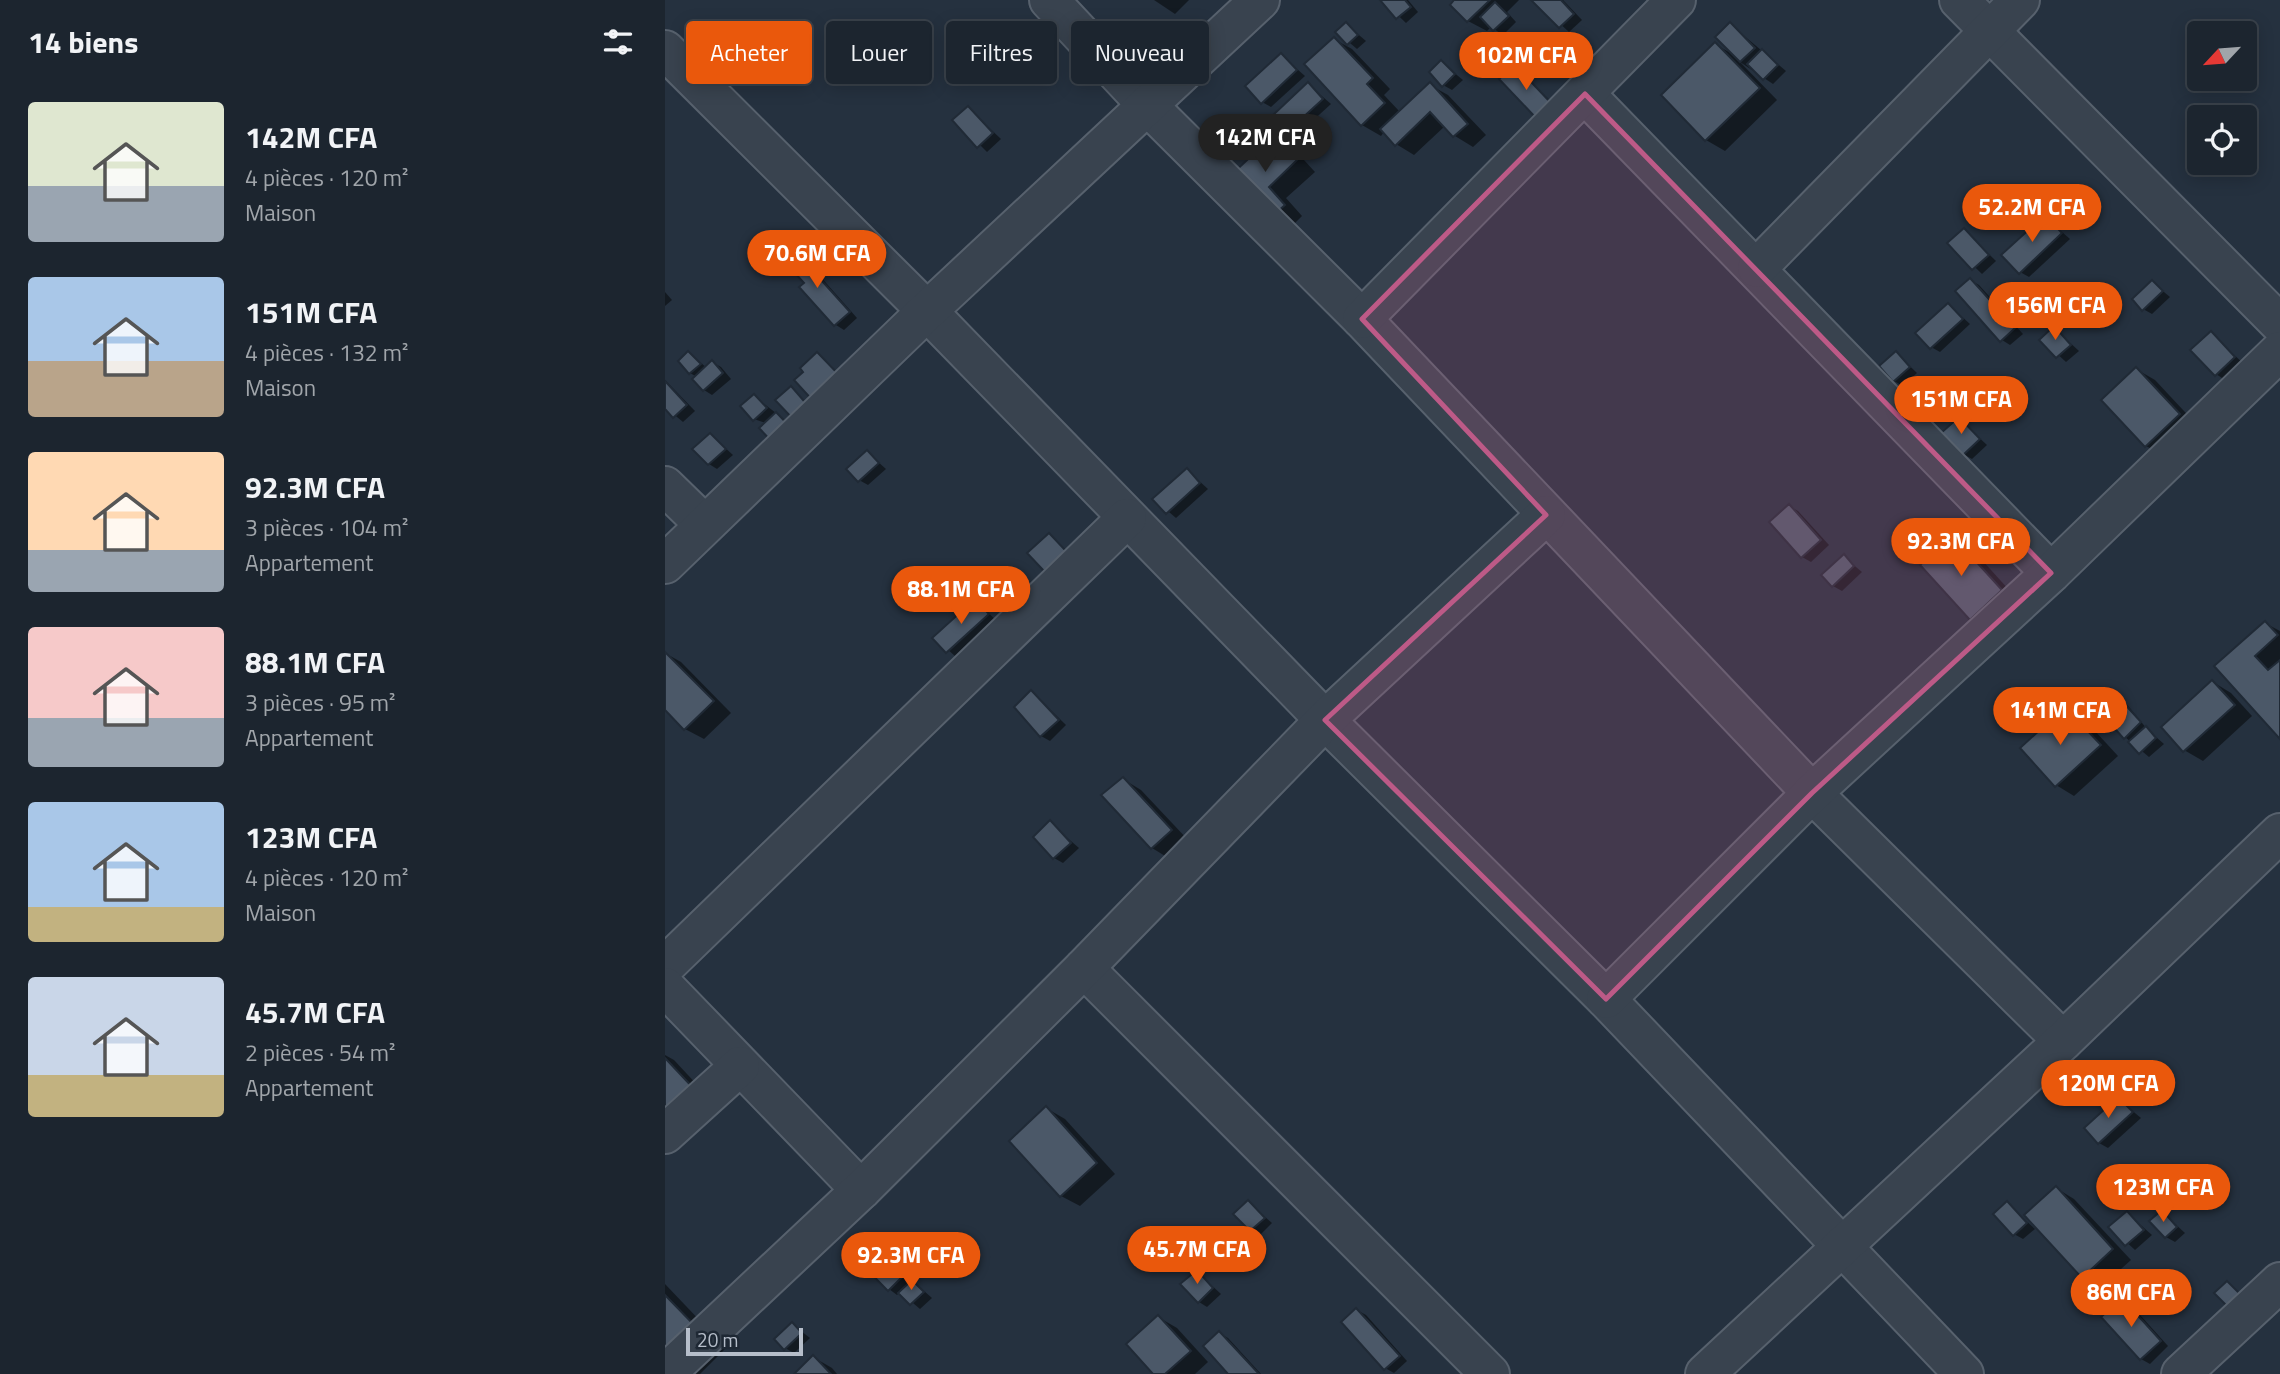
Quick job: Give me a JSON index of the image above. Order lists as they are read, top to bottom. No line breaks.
{"scale_bar":"20 m","north":"bottom left","page":{"heading":"14 biens","chip":["Acheter","Louer","Filtres","Nouveau"],"price":["102M CFA","142M CFA","52.2M CFA","70.6M CFA","156M CFA","151M CFA","92.3M CFA","88.1M CFA","141M CFA","120M CFA","123M CFA","45.7M CFA","92.3M CFA","86M CFA"],"list":[{"name":"142M CFA","note":"4 pièces · 120 m² · Maison"},{"name":"151M CFA","note":"4 pièces · 132 m² · Maison"},{"name":"92.3M CFA","note":"3 pièces · 104 m² · Appartement"},{"name":"88.1M CFA","note":"3 pièces · 95 m² · Appartement"},{"name":"123M CFA","note":"4 pièces · 120 m² · Maison"},{"name":"45.7M CFA","note":"2 pièces · 54 m² · Appartement"}],"scale":"20 m"}}
